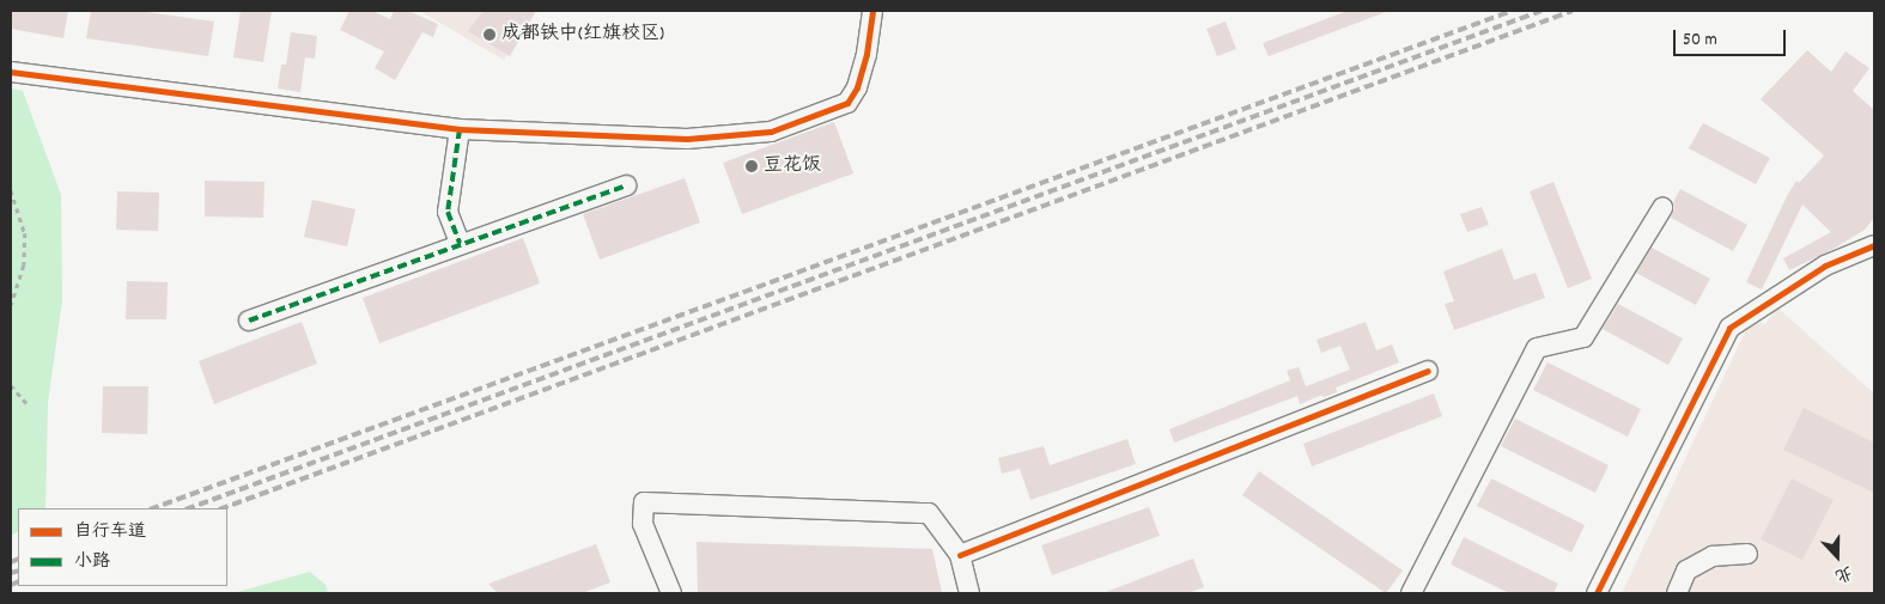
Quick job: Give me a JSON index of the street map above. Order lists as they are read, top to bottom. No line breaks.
{"places":["成都铁中(红旗校区)","豆花饭"],"legend":["自行车道","小路"],"scale_bar":"50 m","north":"bottom"}
